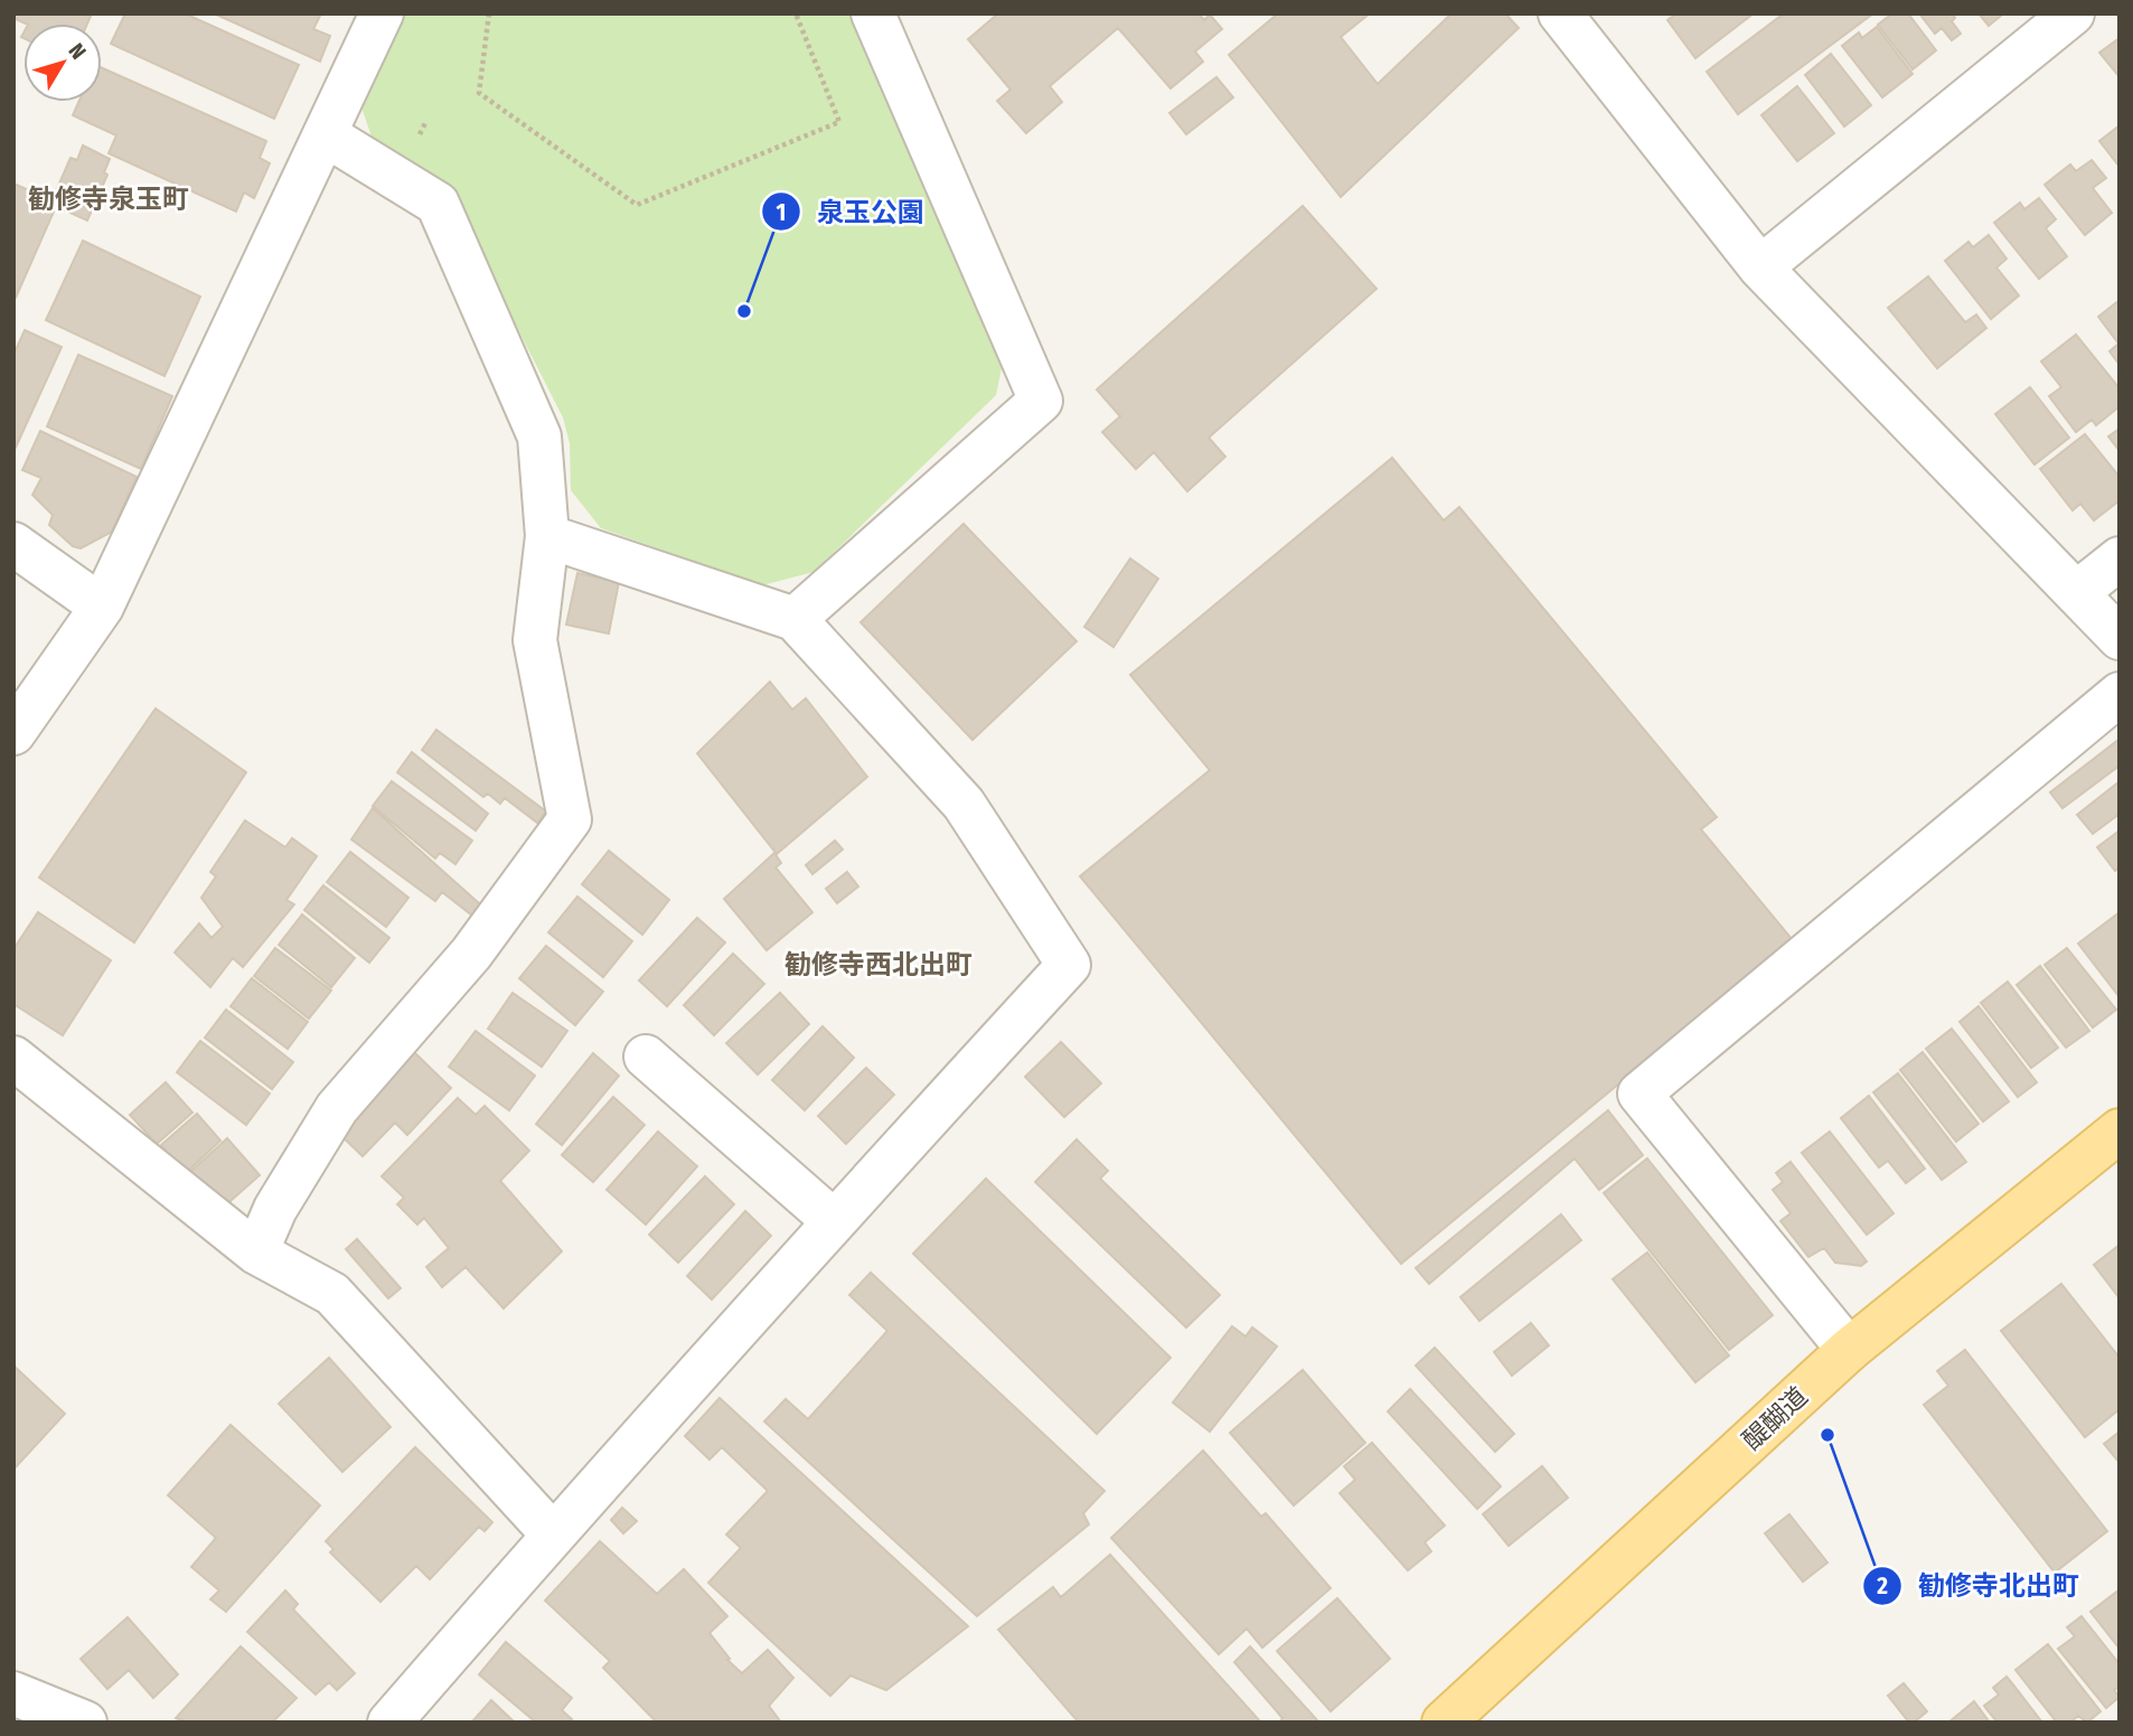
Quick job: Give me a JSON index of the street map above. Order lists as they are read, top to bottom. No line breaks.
{"streets":{"main road":["醍醐道"]},"districts":["勧修寺泉玉町","勧修寺西北出町"],"places":["泉玉公園","勧修寺北出町"],"north":"top right"}
